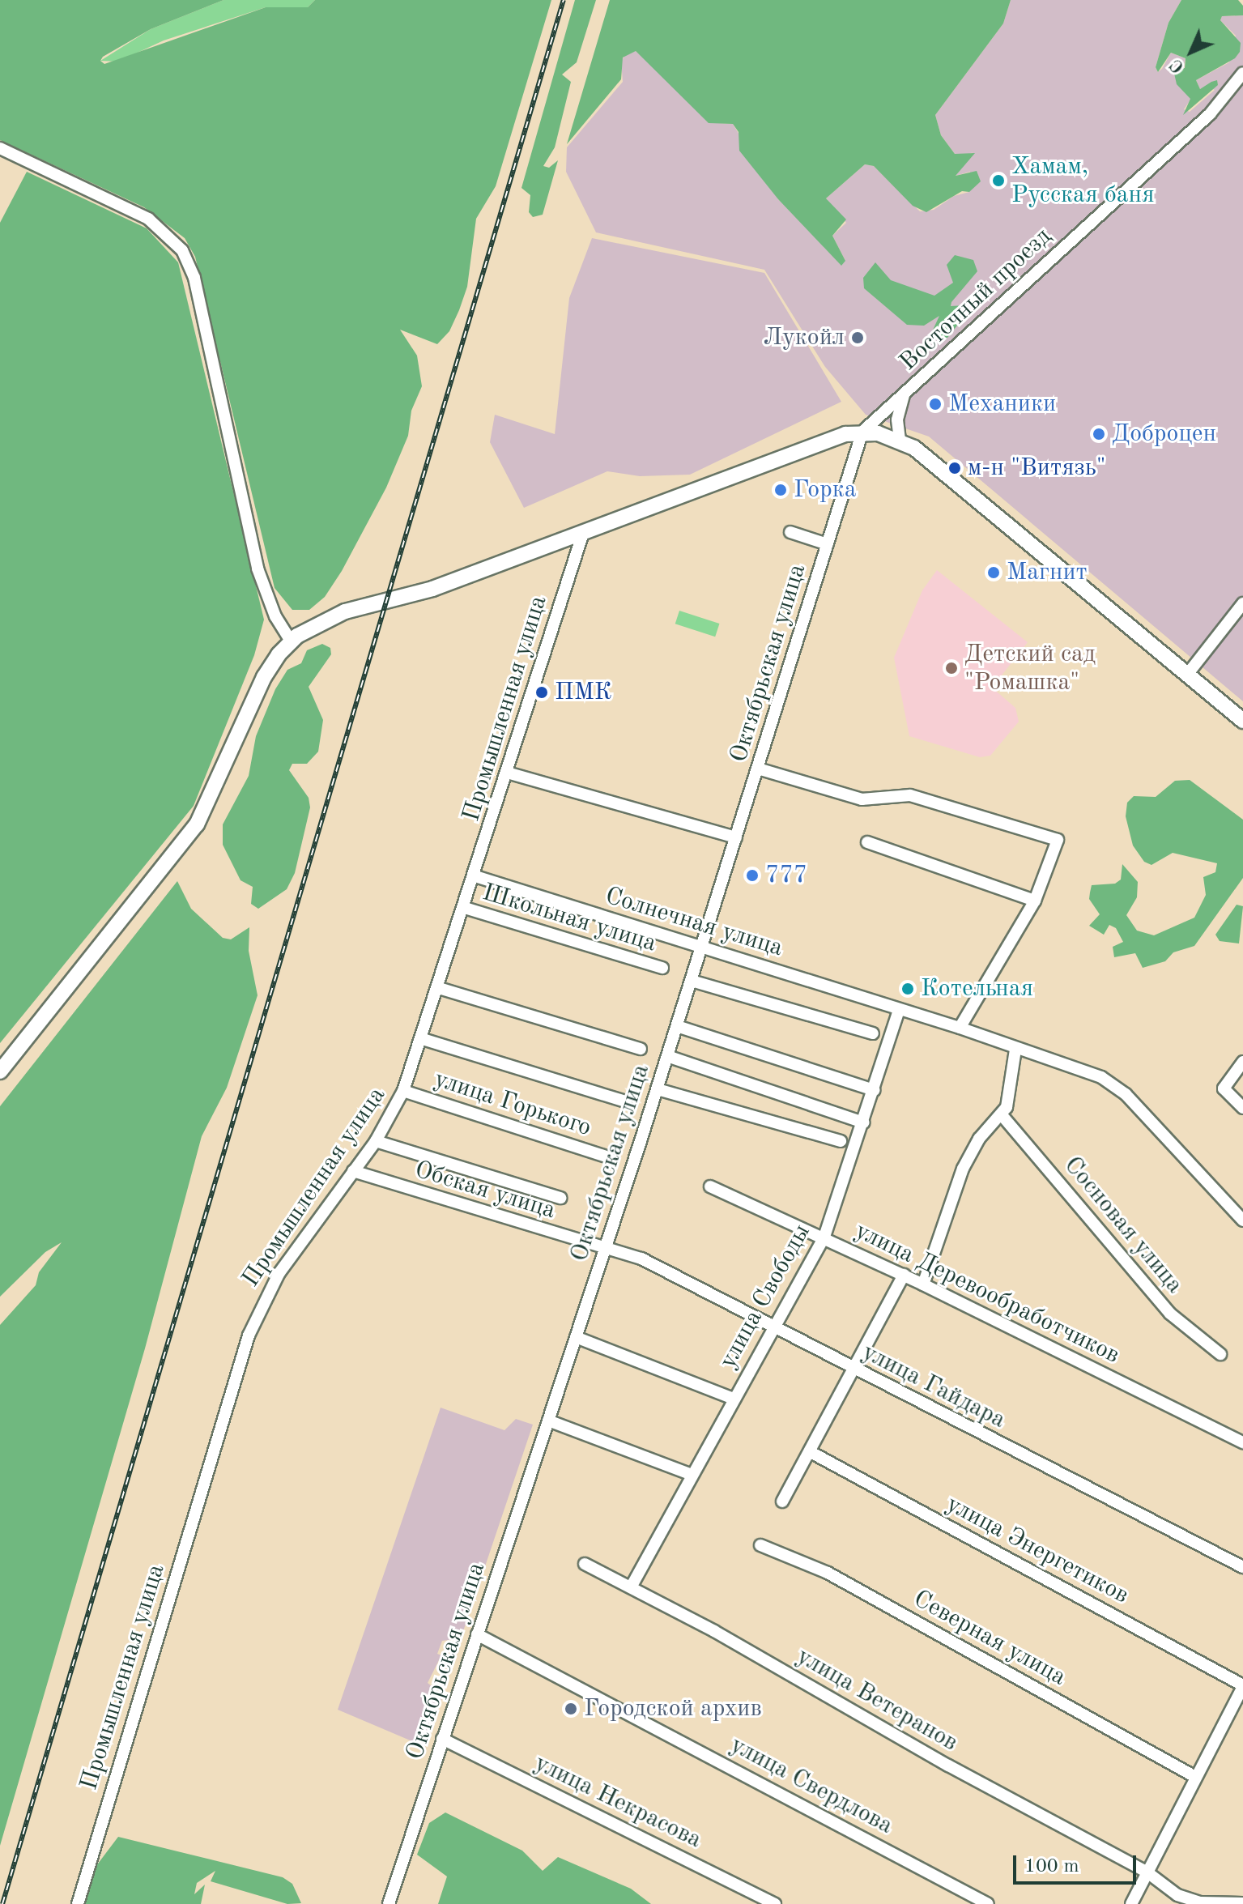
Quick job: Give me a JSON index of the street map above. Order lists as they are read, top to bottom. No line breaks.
{"streets":{"street":["Восточный проезд","Октябрьская улица","Промышленная улица","Школьная улица","Солнечная улица","улица Горького","Обская улица","Сосновая улица","улица Деревообработчиков","улица Свободы","улица Гайдара","улица Энергетиков","Северная улица","улица Ветеранов","улица Свердлова","улица Некрасова"]},"crossings":[["Восточный проезд","Октябрьская улица"],["Октябрьская улица","Солнечная улица"],["Октябрьская улица","Обская улица"],["Октябрьская улица","улица Гайдара"],["Октябрьская улица","улица Свердлова"],["Октябрьская улица","улица Некрасова"],["Промышленная улица","Школьная улица"],["Промышленная улица","Солнечная улица"],["Промышленная улица","улица Горького"],["Промышленная улица","Обская улица"],["Солнечная улица","улица Свободы"],["Обская улица","улица Гайдара"],["улица Деревообработчиков","улица Свободы"],["улица Свободы","улица Гайдара"],["улица Свободы","улица Ветеранов"]],"places":["Хамам, Русская баня","Лукойл","Механики","Доброцен","м-н \"Витязь\"","Горка","Магнит","Детский сад \"Ромашка\"","ПМК","777","Котельная","Городской архив"],"scale_bar":"100 m","north":"bottom left"}
